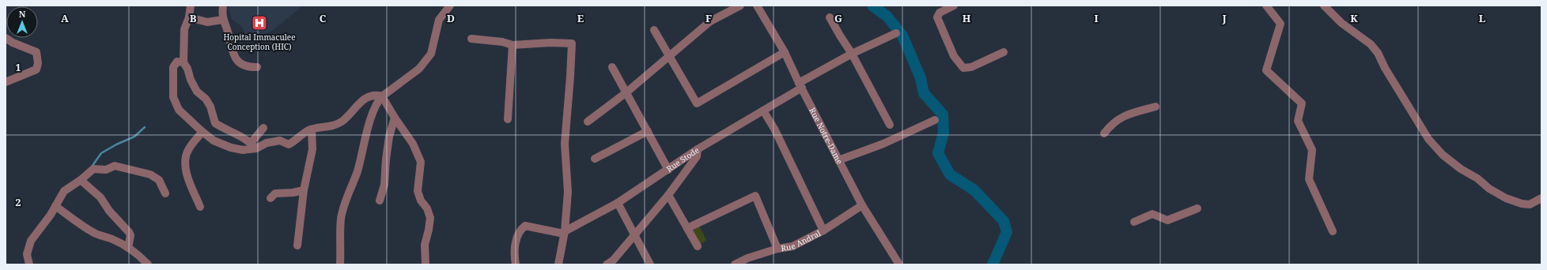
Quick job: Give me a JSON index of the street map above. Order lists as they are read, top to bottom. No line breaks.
{"streets":{"street":["Rue Notre-Dame","Rue Stode","Rue Andral"]},"crossings":[["Rue Notre-Dame","Rue Stode"],["Rue Notre-Dame","Rue Andral"]],"places":{"hospital":["Hopital Immaculee Conception (HIC)"]},"north":"top","grid":{"columns":["A","B","C","D","E","F","G","H","I","J","K","L"],"rows":["1","2"]}}
